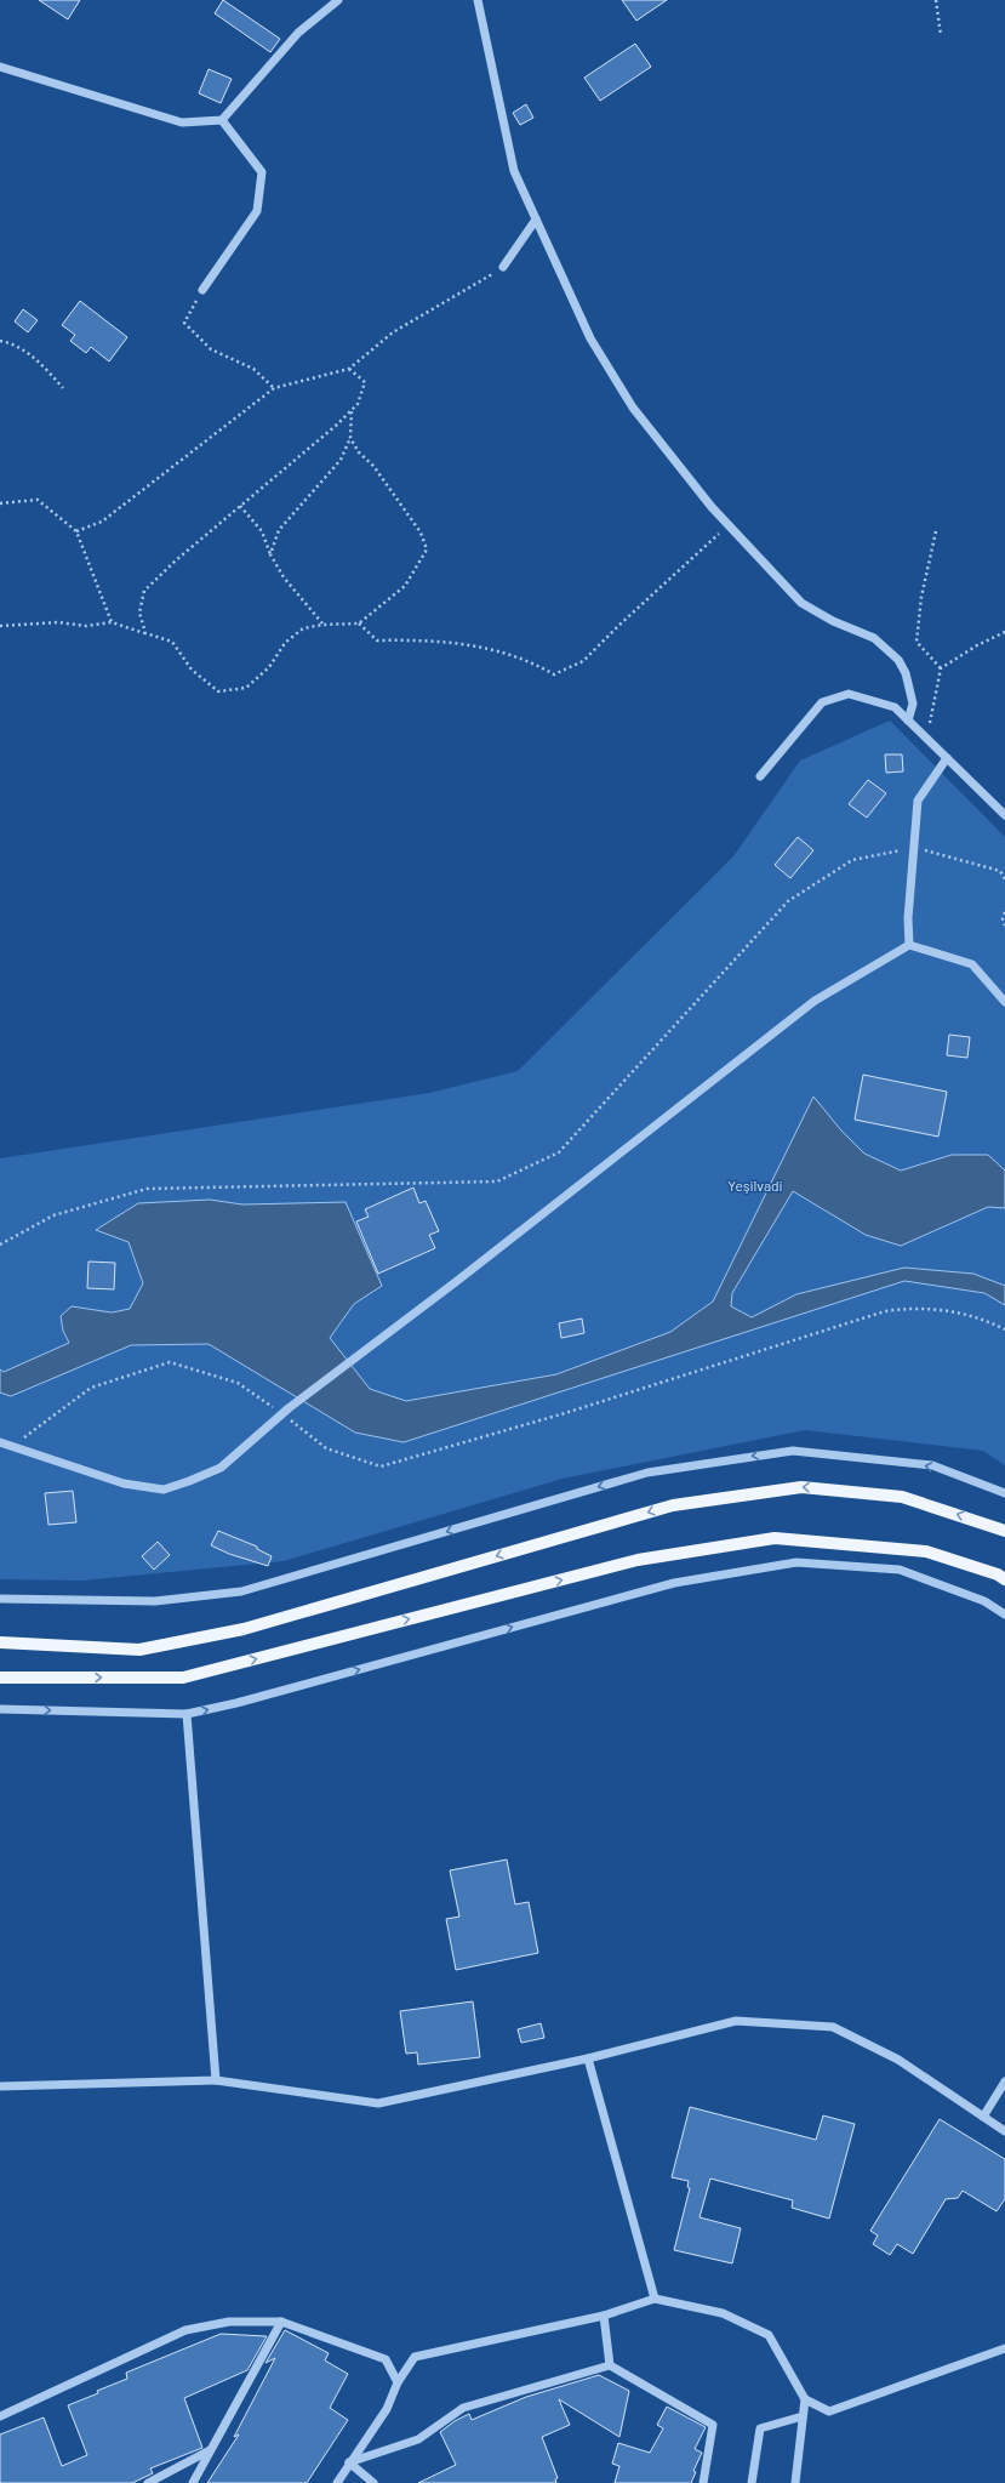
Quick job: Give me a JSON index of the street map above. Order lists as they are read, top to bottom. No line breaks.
{"parks":["Yeşilvadi"]}
